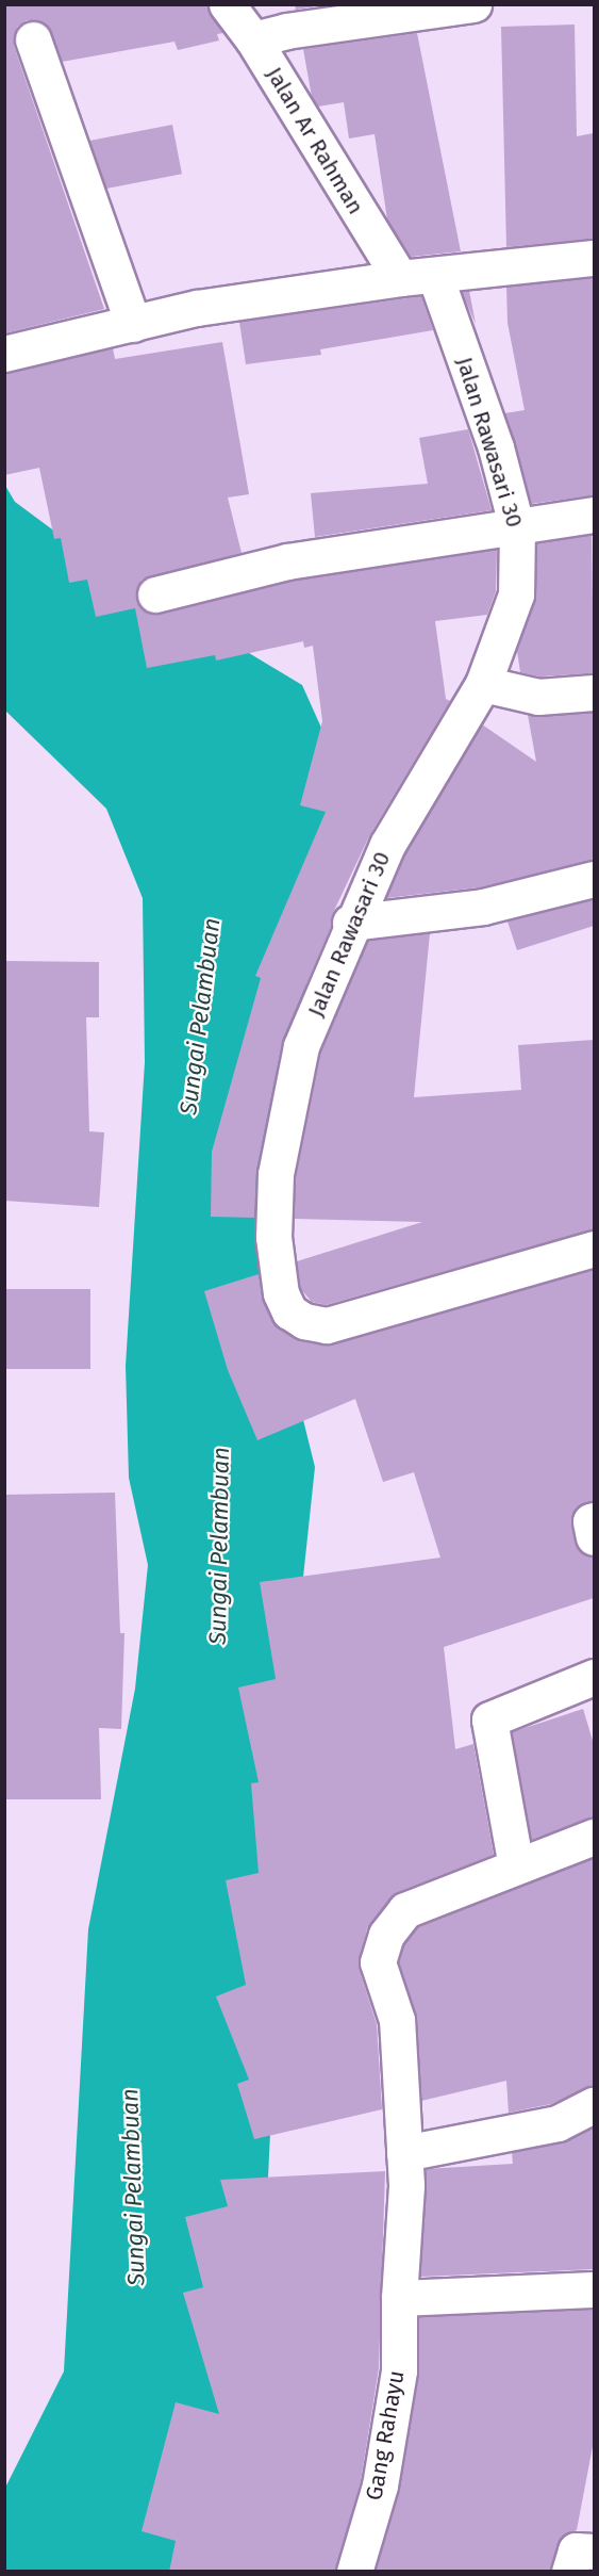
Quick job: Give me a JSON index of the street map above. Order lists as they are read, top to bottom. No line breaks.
{"streets":{"street":["Jalan Ar Rahman","Jalan Rawasari 30","Gang Rahayu"]},"water":["Sungai Pelambuan"]}
